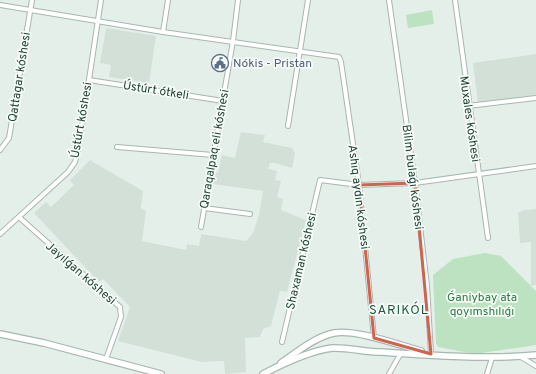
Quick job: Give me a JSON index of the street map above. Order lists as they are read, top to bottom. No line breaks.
{"streets":{"street":["Qattagar kóshesi","Ústúrt ótkeli","Muxales kóshesi","Ústúrt kóshesi","Qaraqalpaq eli kóshesi","Bilim bulaǵı kóshesi","Ashıq aydın kóshesi","Shaxaman kóshesi","Jayılǵan kóshesi"]},"crossings":[["Ústúrt ótkeli","Ústúrt kóshesi"],["Ústúrt ótkeli","Qaraqalpaq eli kóshesi"],["Ústúrt kóshesi","Jayılǵan kóshesi"],["Ashıq aydın kóshesi","Shaxaman kóshesi"]],"districts":["SARIKÓL"],"parks":["Ǵaniybay ata qoyımshılıǵı"],"places":{"public building":["Nókis - Pristan"]}}
